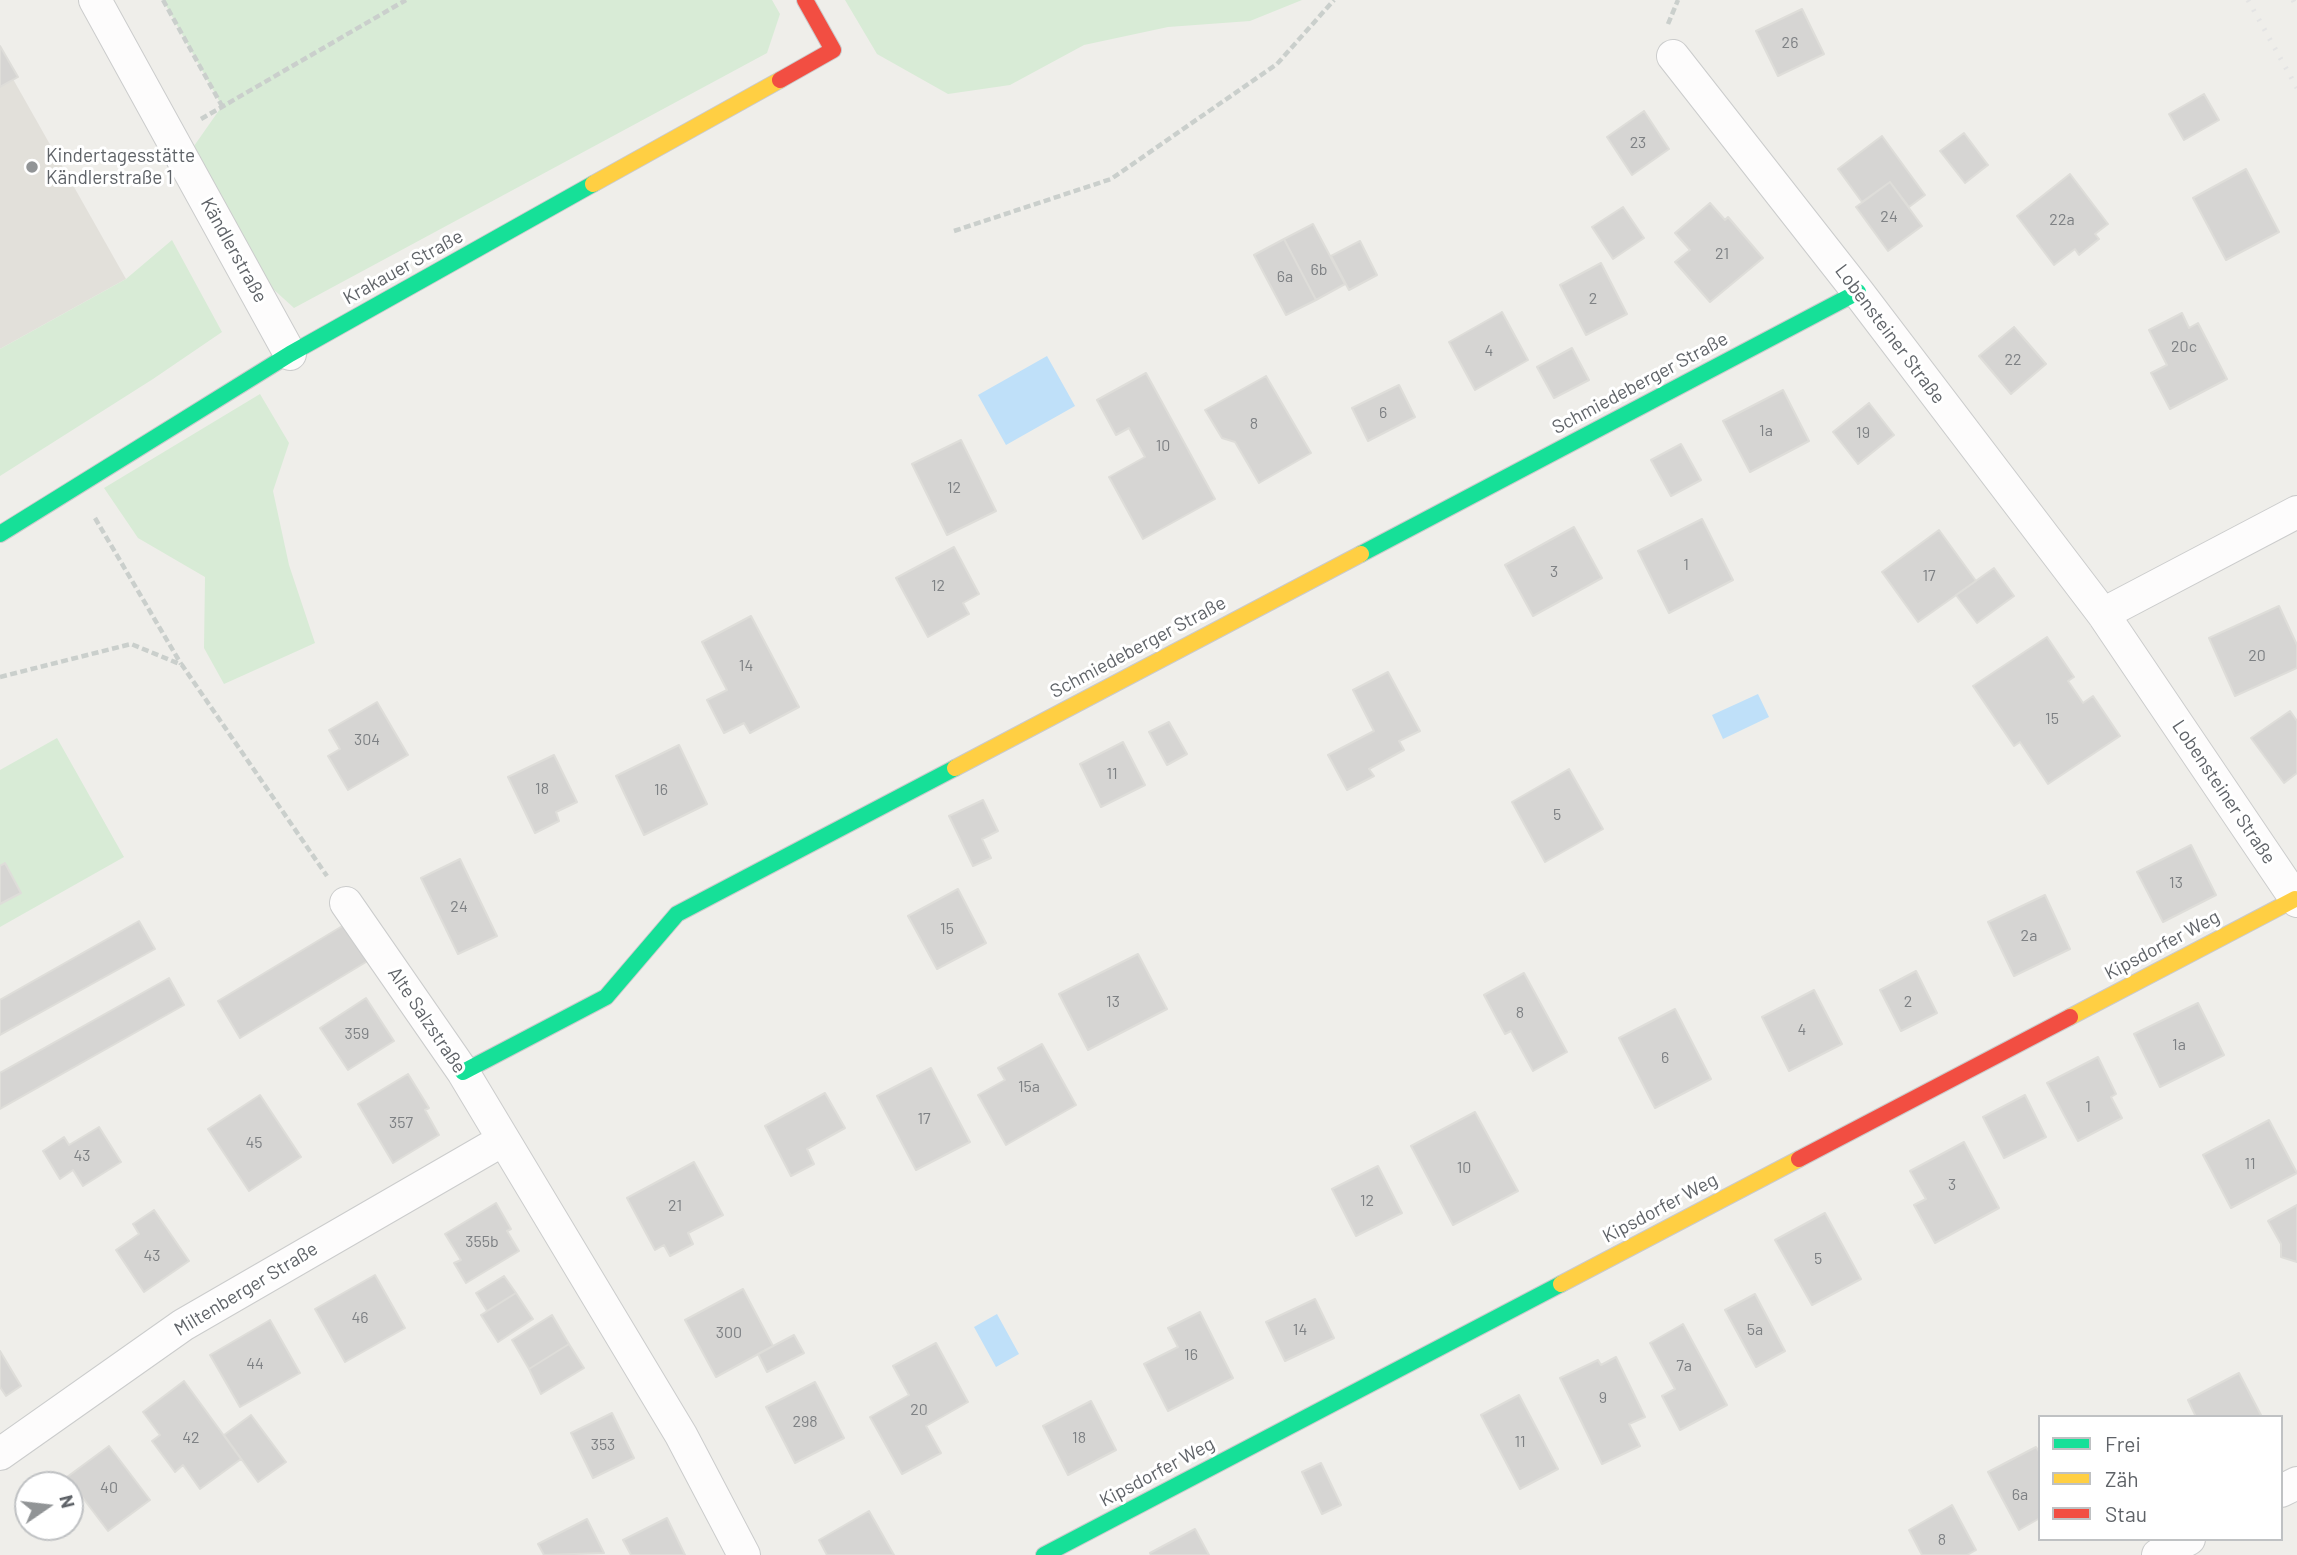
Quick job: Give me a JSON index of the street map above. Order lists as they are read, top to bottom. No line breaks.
{"streets":{"street":["Kändlerstraße","Krakauer Straße","Lobensteiner Straße","Schmiedeberger Straße","Kipsdorfer Weg","Alte Salzstraße","Miltenberger Straße"]},"crossings":[["Kändlerstraße","Krakauer Straße"],["Lobensteiner Straße","Schmiedeberger Straße"],["Lobensteiner Straße","Kipsdorfer Weg"],["Schmiedeberger Straße","Alte Salzstraße"],["Alte Salzstraße","Miltenberger Straße"]],"places":["Kindertagesstätte Kändlerstraße 1"],"house_numbers":["26","23","24","22a","21","6b","6a","2","20c","4","22","6","8","1a","19","10","12","1","3","17","12","20","14","15","304","11","18","16","5","13","24","15","2a","13","2","8","4","359","1a","6","15a","1","17","357","45","43","11","10","3","12","21","355b","43","5","46","14","5a","300","16","44","7a","9","20","298","42","18","11","353","40","6a","8"],"legend":["Frei","Zäh","Stau"],"north":"right"}
